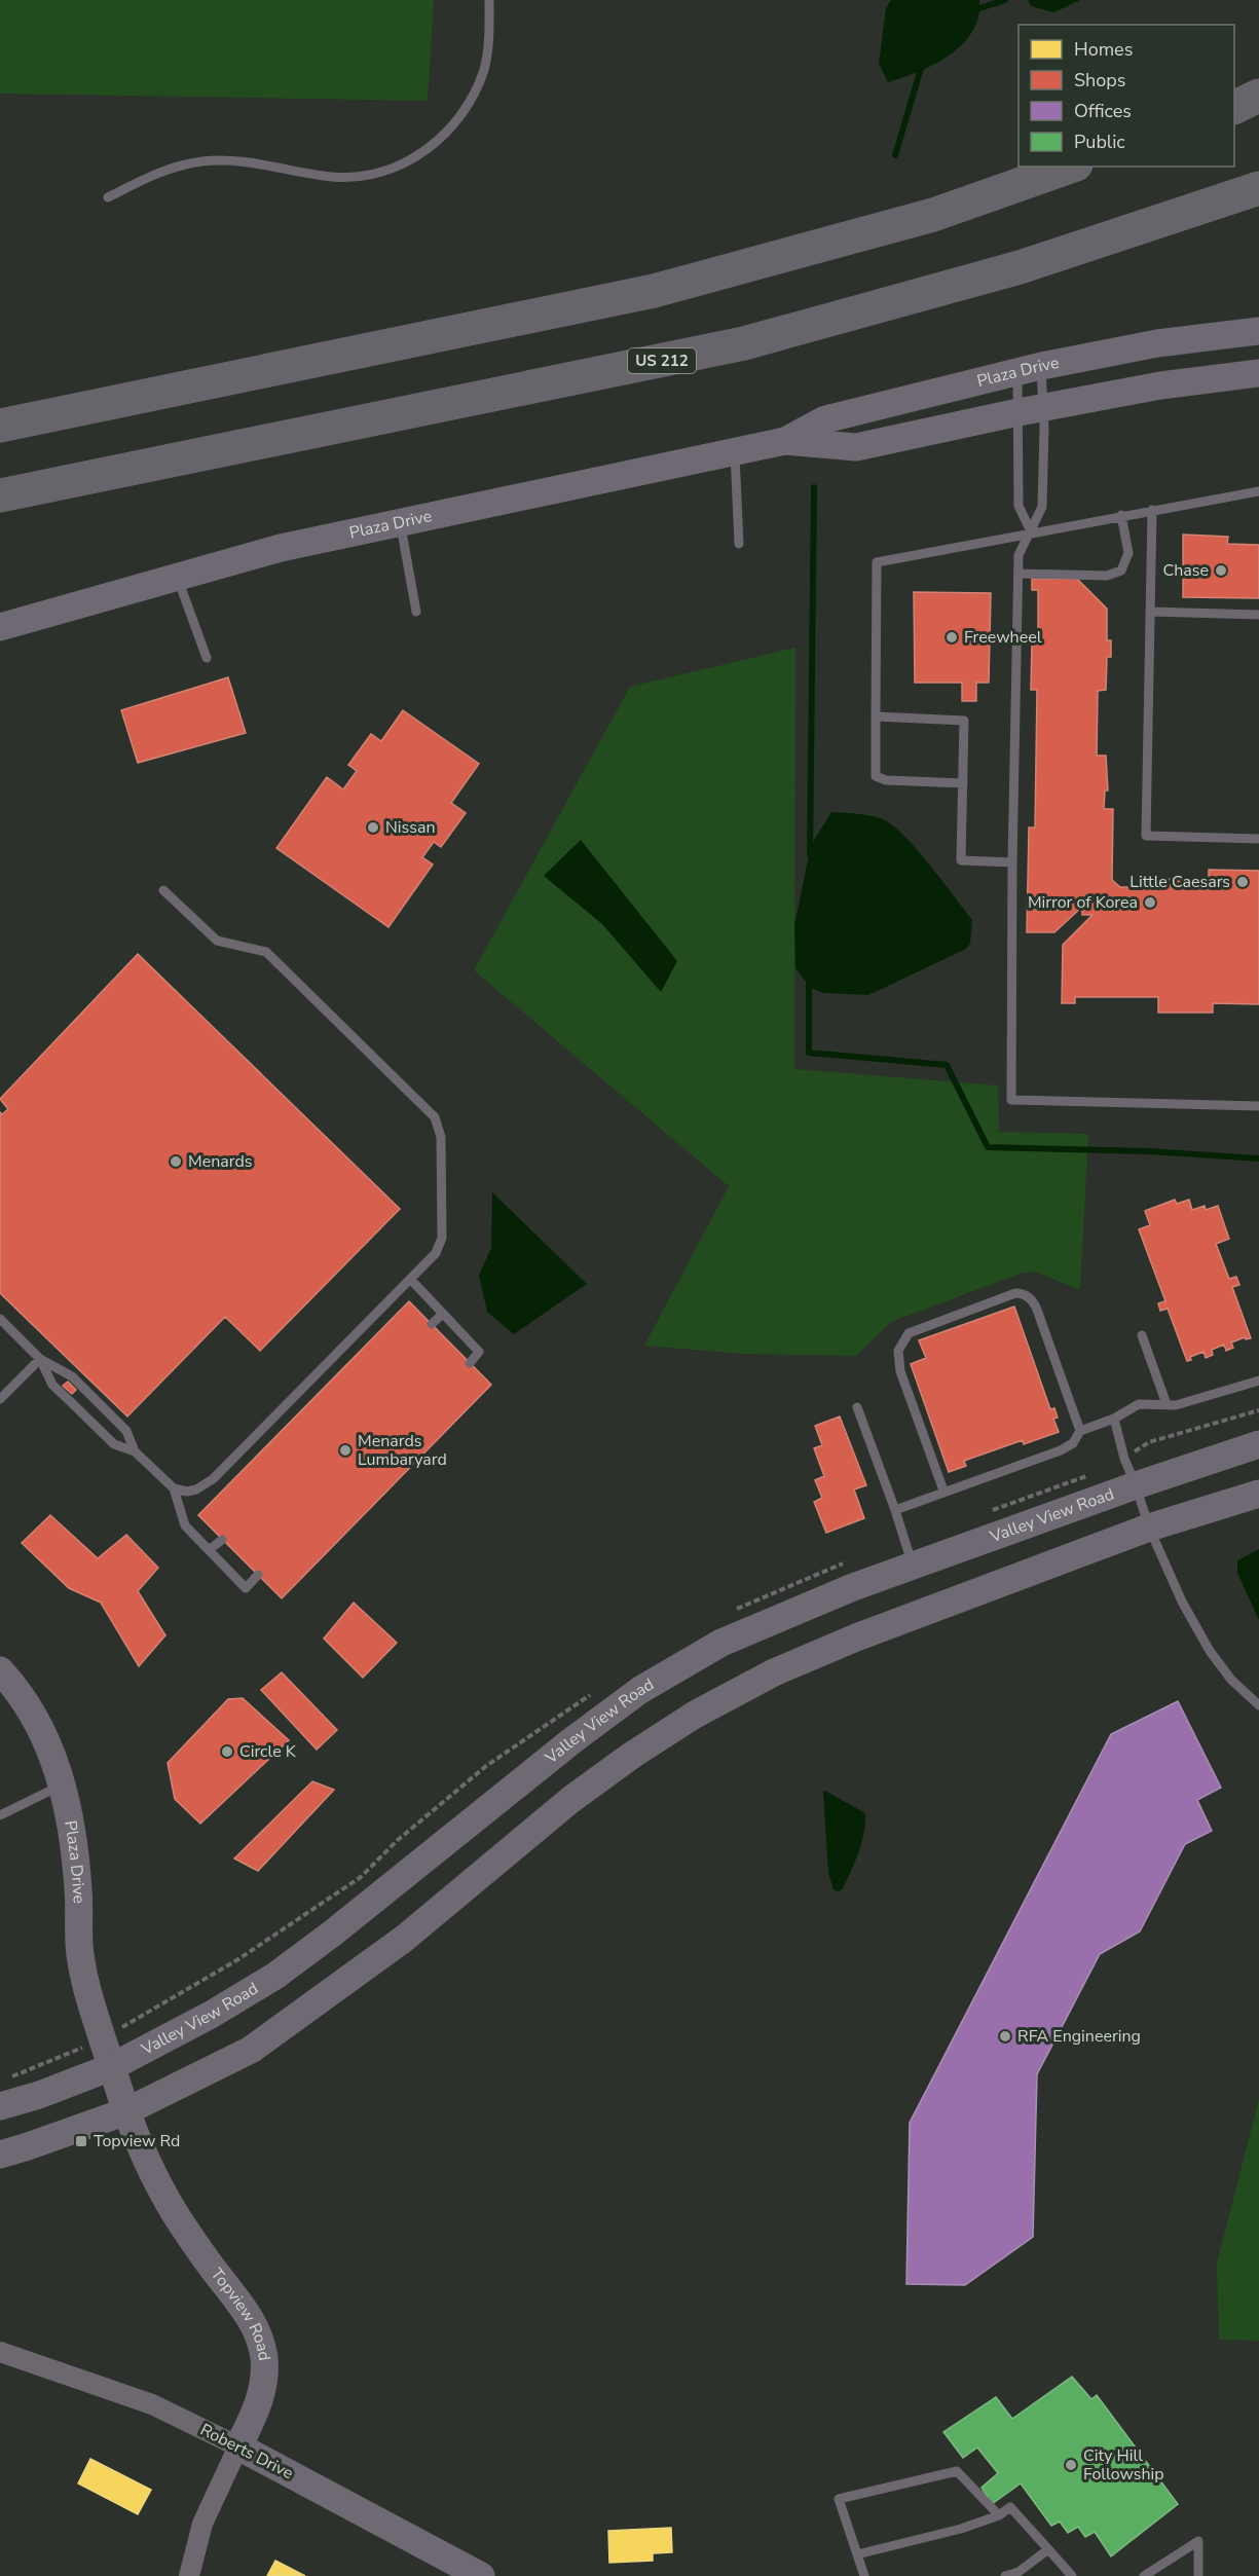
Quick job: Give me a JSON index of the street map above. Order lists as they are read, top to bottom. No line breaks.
{"streets":{"highway":["US 212"],"main road":["Plaza Drive","Valley View Road","Topview Road","Roberts Drive"]},"crossings":[["Plaza Drive","Valley View Road"],["Plaza Drive","Topview Road"],["Valley View Road","Topview Road"],["Topview Road","Roberts Drive"]],"places":{"other":["Chase","Freewheel","Nissan","Little Caesars","Mirror of Korea","Menards","Menards Lumbaryard","Circle K","RFA Engineering","City Hill Followship"],"transit":["Topview Rd"]},"legend":["Homes","Shops","Offices","Public"]}
